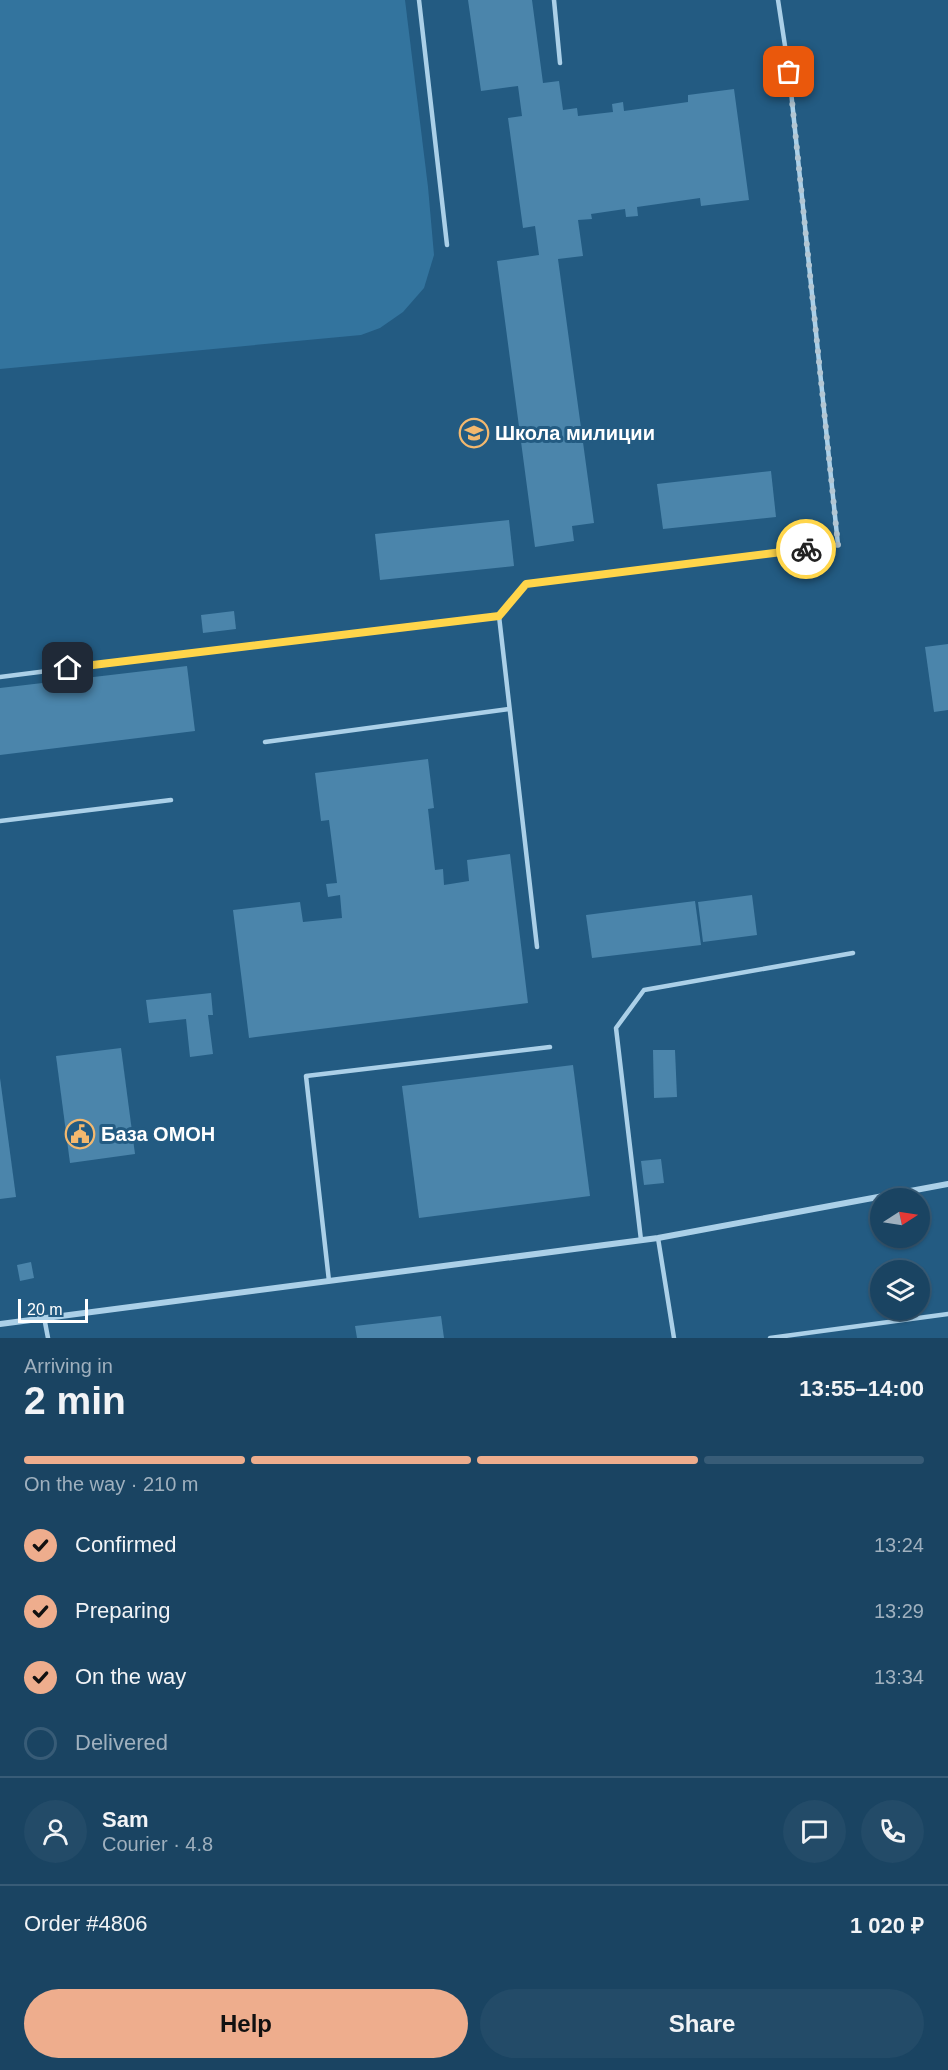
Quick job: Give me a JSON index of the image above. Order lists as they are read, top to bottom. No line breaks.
{"places":{"school or university":["Школа милиции"],"public building":["База ОМОН"]},"scale_bar":"20 m","north":"right","page":{"scale":"20 m","heading":["2 min","Arriving in","13:55–14:00"],"panel":["Sam","Courier · 4.8","Order #4806","1 020 ₽"],"bar":"On the way · 210 m","list":[["Confirmed","13:24"],["Preparing","13:29"],["On the way","13:34"],"Delivered"],"buttons":["Help","Share"]}}
